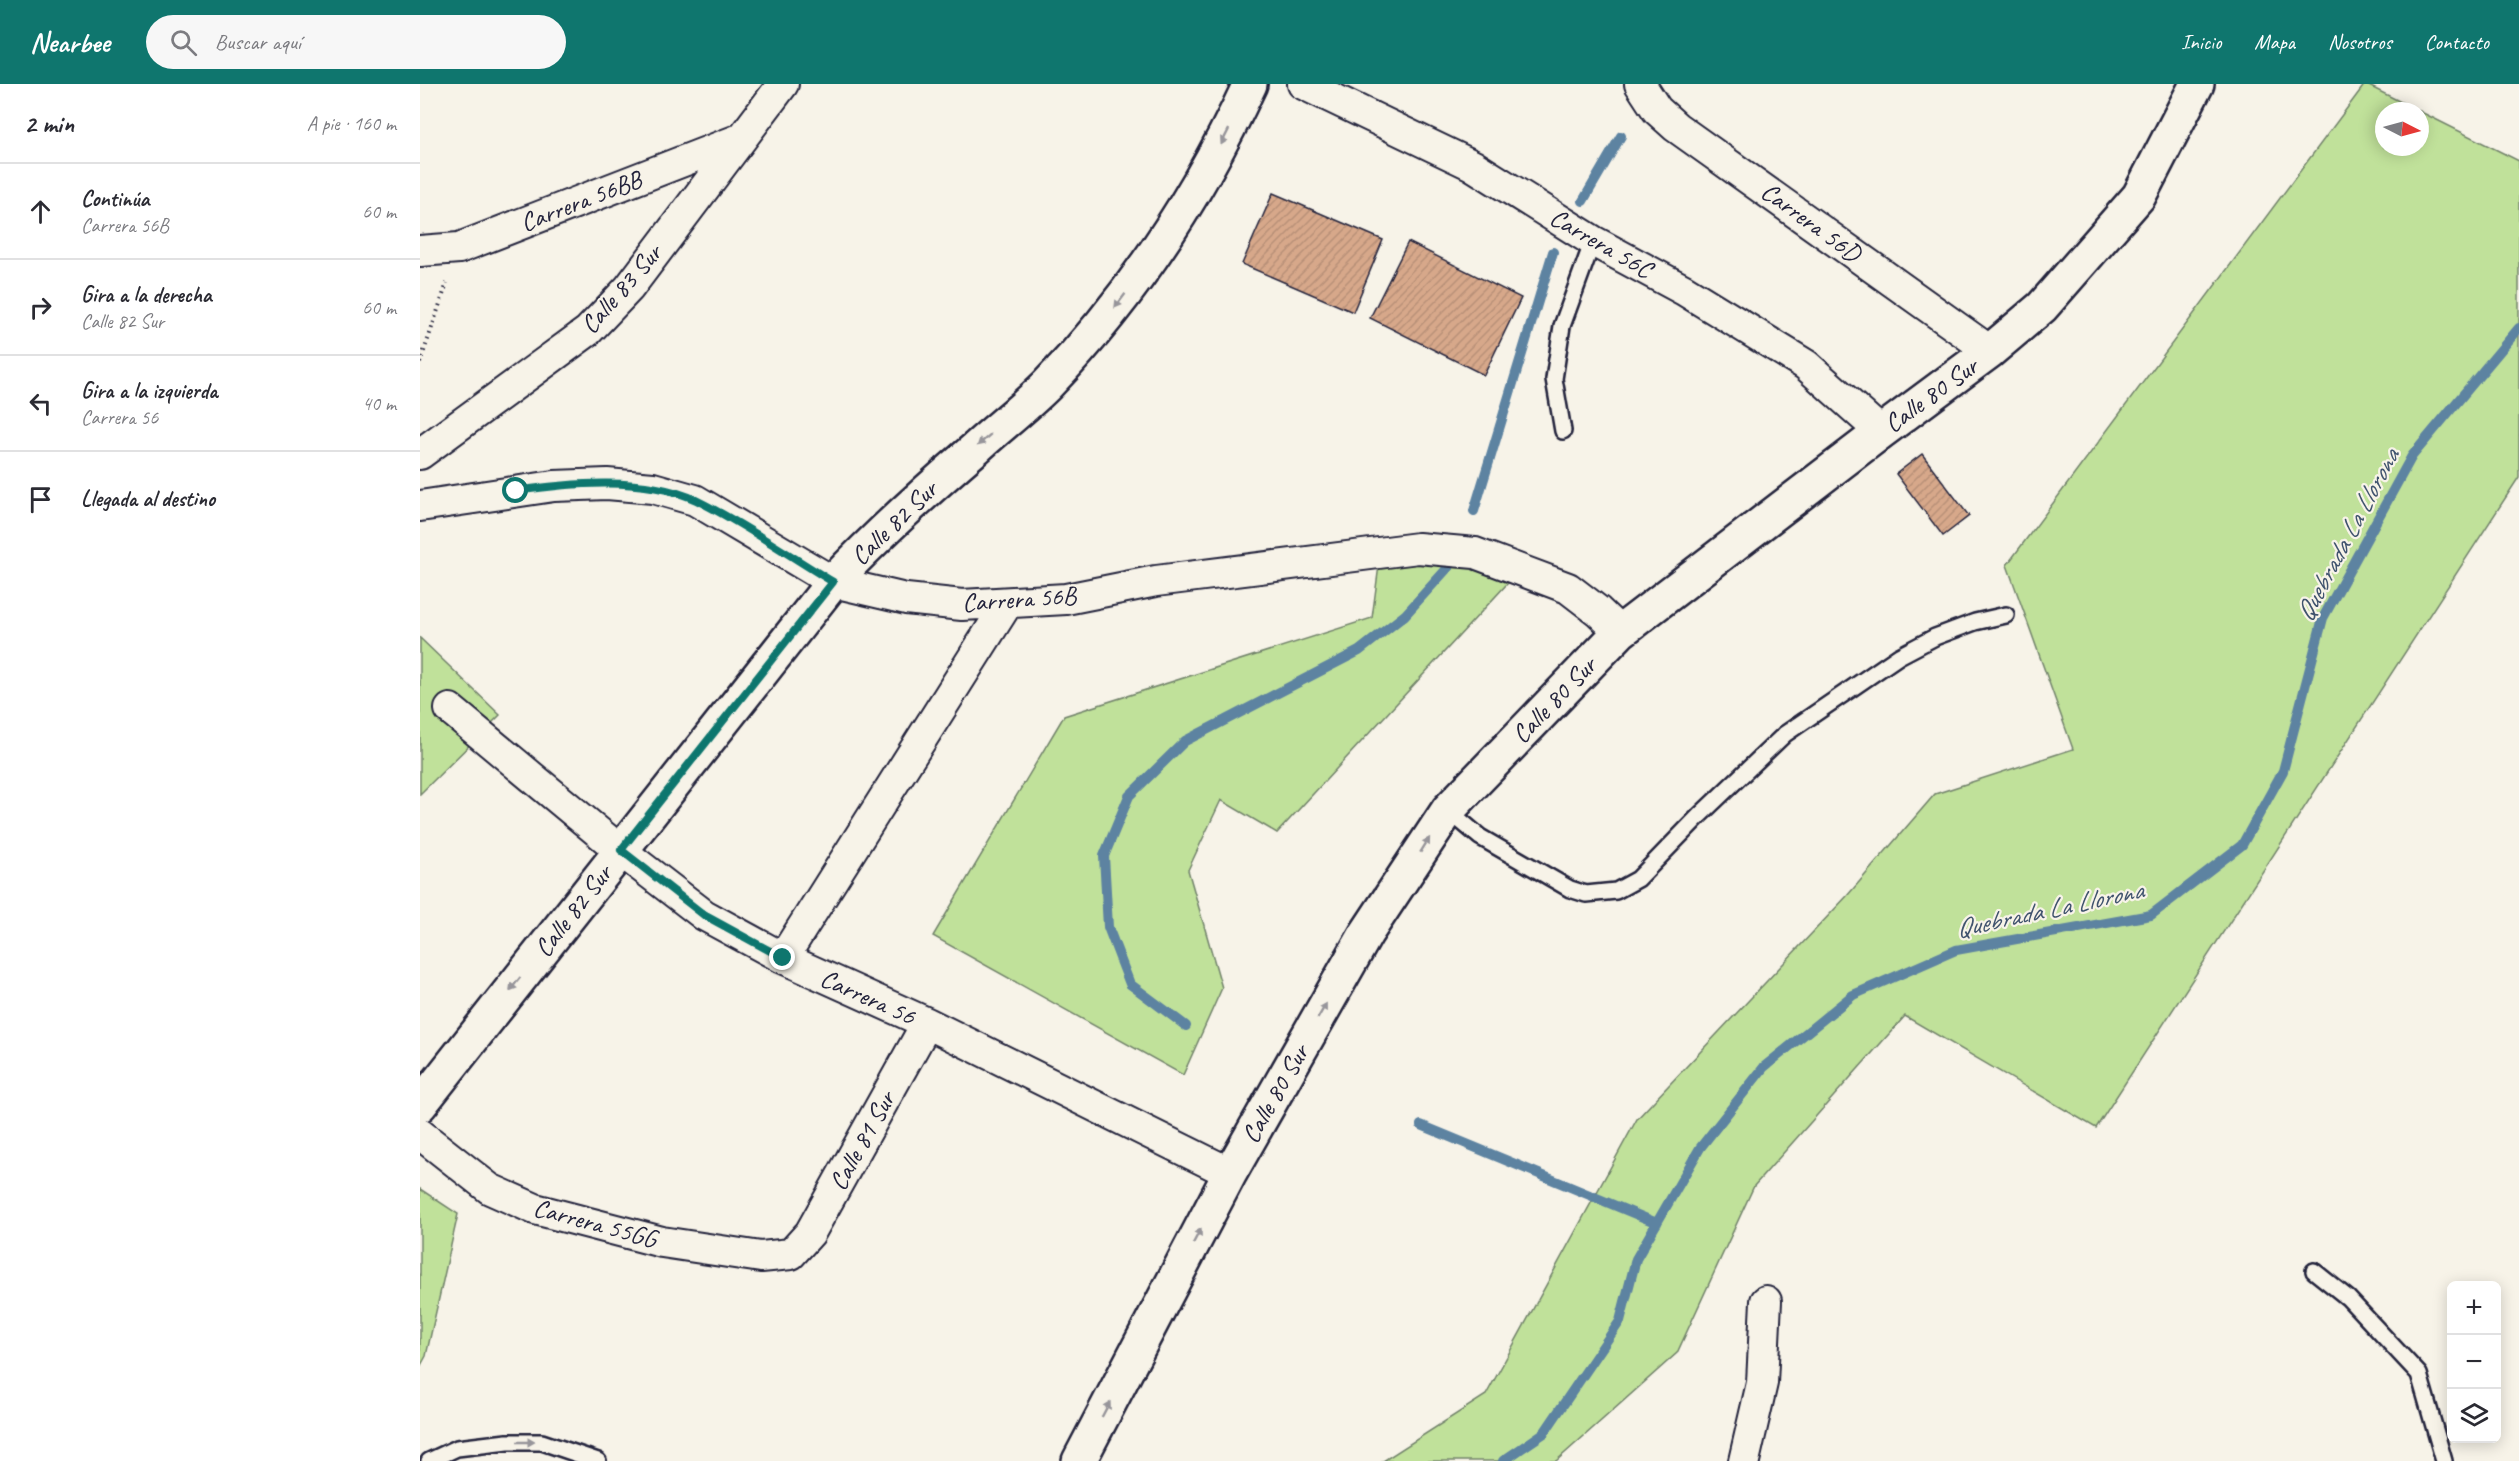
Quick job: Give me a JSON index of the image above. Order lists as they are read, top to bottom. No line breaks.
{"streets":{"street":["Carrera 56BB","Carrera 56D","Carrera 56C","Calle 83 Sur","Calle 80 Sur","Calle 82 Sur","Carrera 56B","Carrera 56","Calle 81 Sur","Carrera 55GG"]},"crossings":[["Carrera 56BB","Calle 83 Sur"],["Carrera 56D","Calle 80 Sur"],["Carrera 56C","Calle 80 Sur"],["Calle 80 Sur","Carrera 56B"],["Calle 80 Sur","Carrera 56"],["Calle 82 Sur","Carrera 56B"],["Calle 82 Sur","Carrera 56"],["Carrera 56","Calle 81 Sur"],["Calle 81 Sur","Carrera 55GG"]],"one_way":["Calle 80 Sur","Calle 82 Sur"],"water":["Quebrada La Llorona"],"north":"right","page":{"header":"Nearbee","search":"Buscar aquí","nav":["Inicio","Mapa","Nosotros","Contacto"],"heading":["2 min","A pie · 160 m"],"list":[["Continúa","Carrera 56B","60 m"],["Gira a la derecha","Calle 82 Sur","60 m"],["Gira a la izquierda","Carrera 56","40 m"],"Llegada al destino"],"map_buttons":["+","−"]}}
